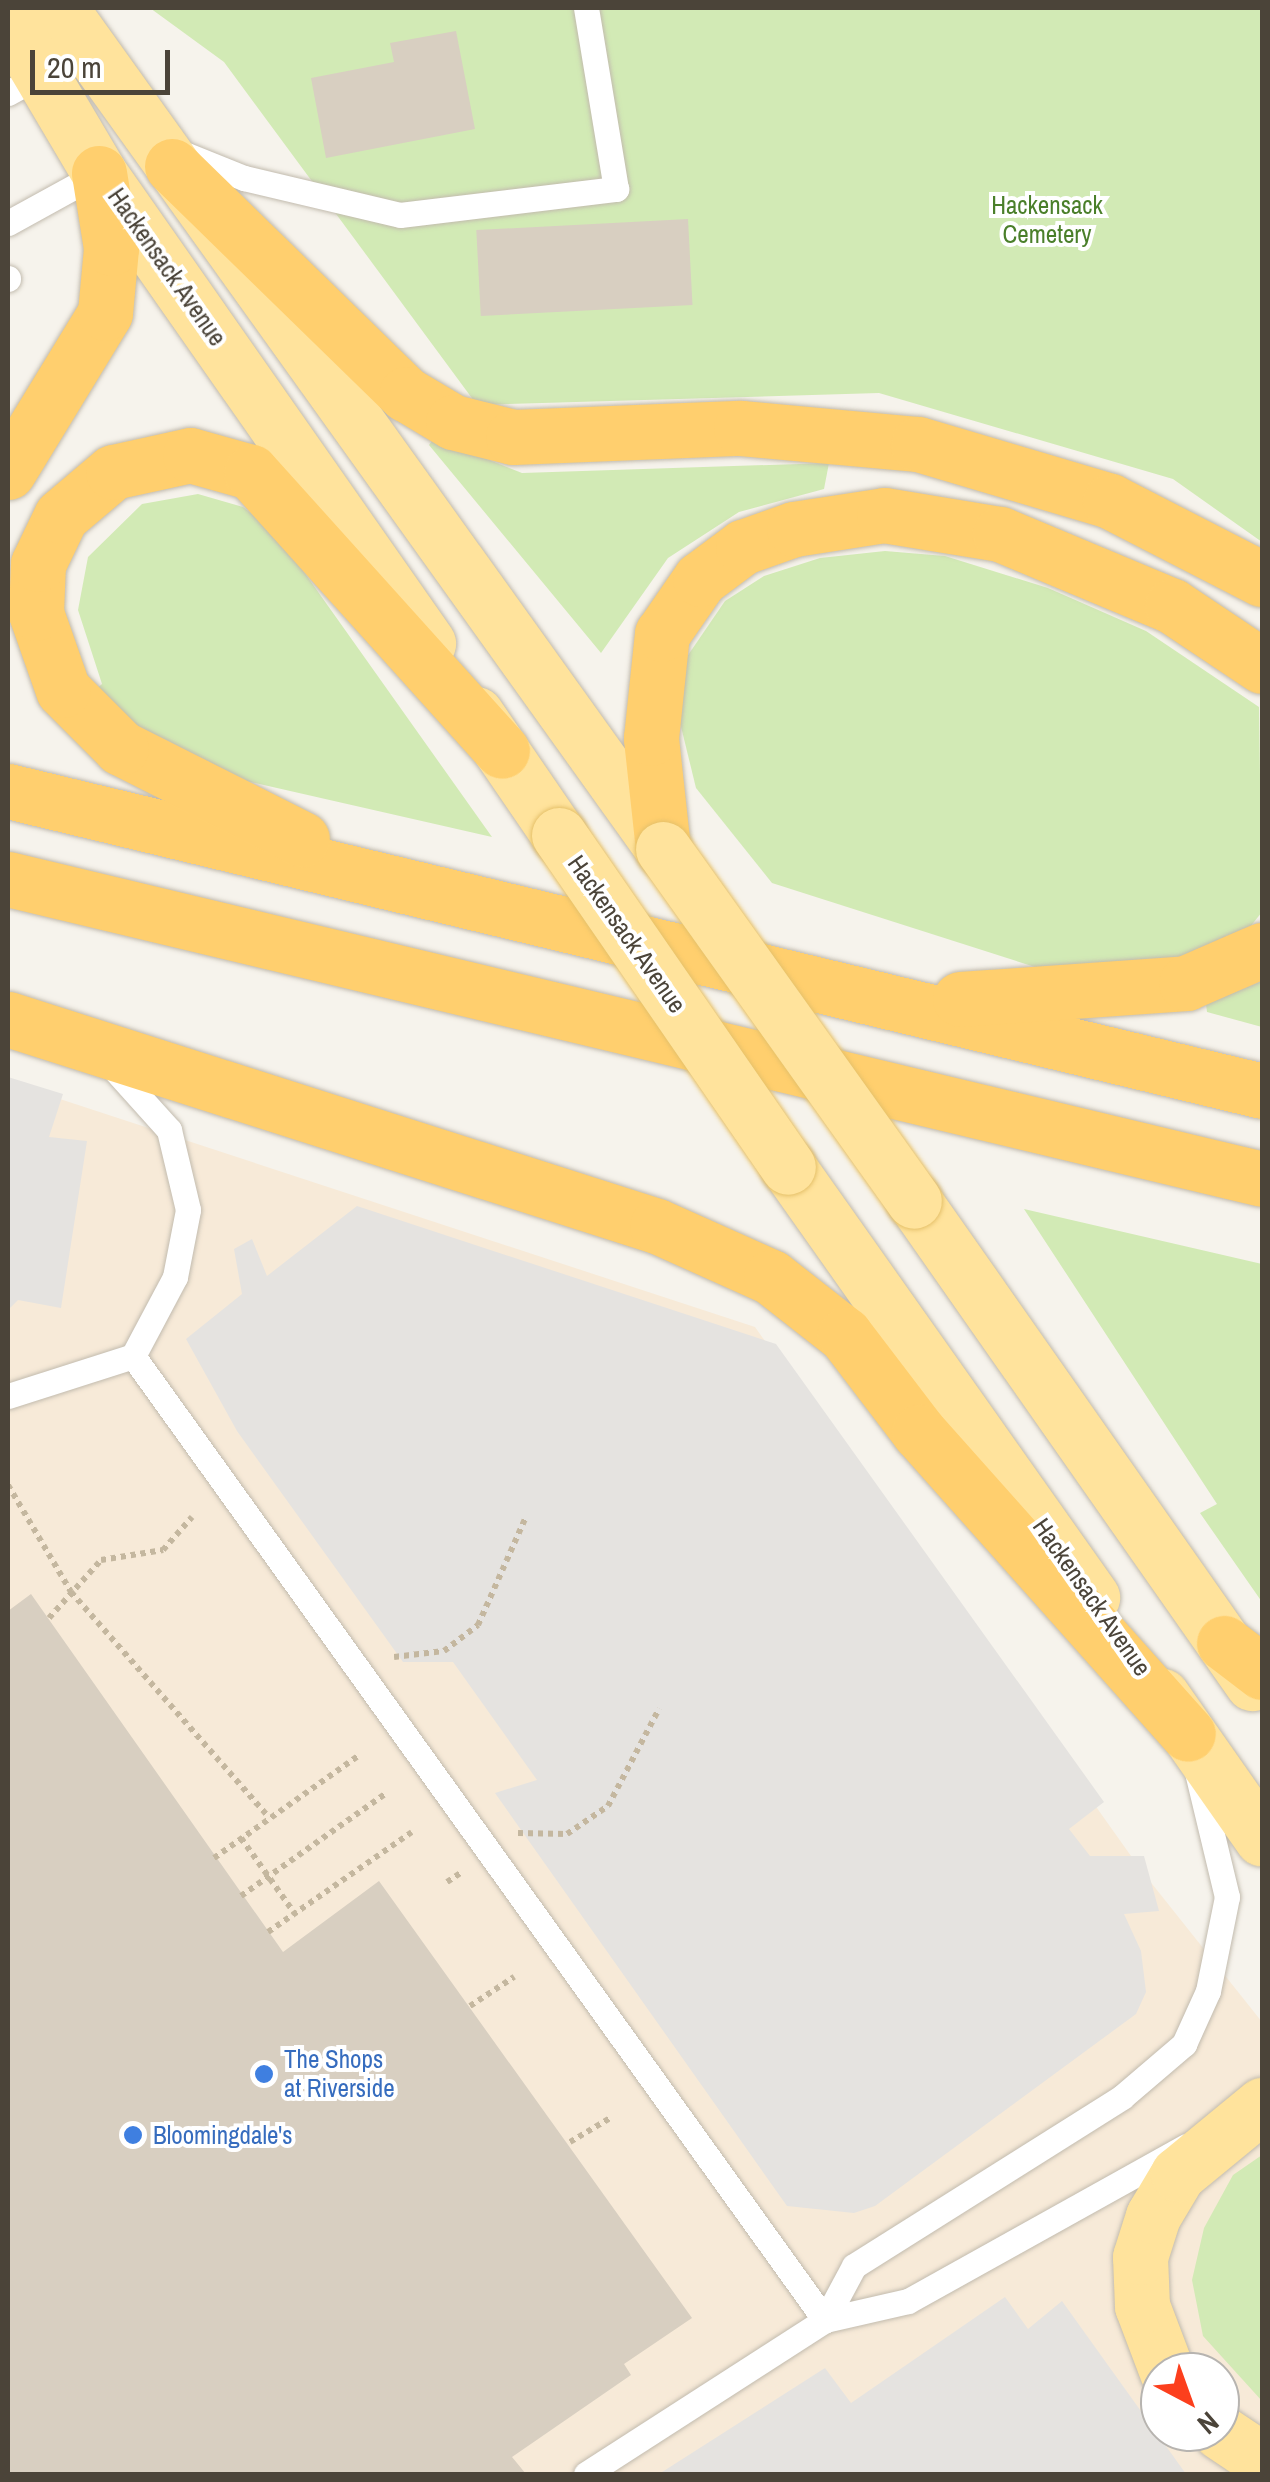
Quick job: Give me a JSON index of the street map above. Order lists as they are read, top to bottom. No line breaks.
{"streets":{"main road":["Hackensack Avenue"]},"parks":["Hackensack Cemetery"],"places":["The Shops at Riverside","Bloomingdale's"],"scale_bar":"20 m","north":"bottom right"}
